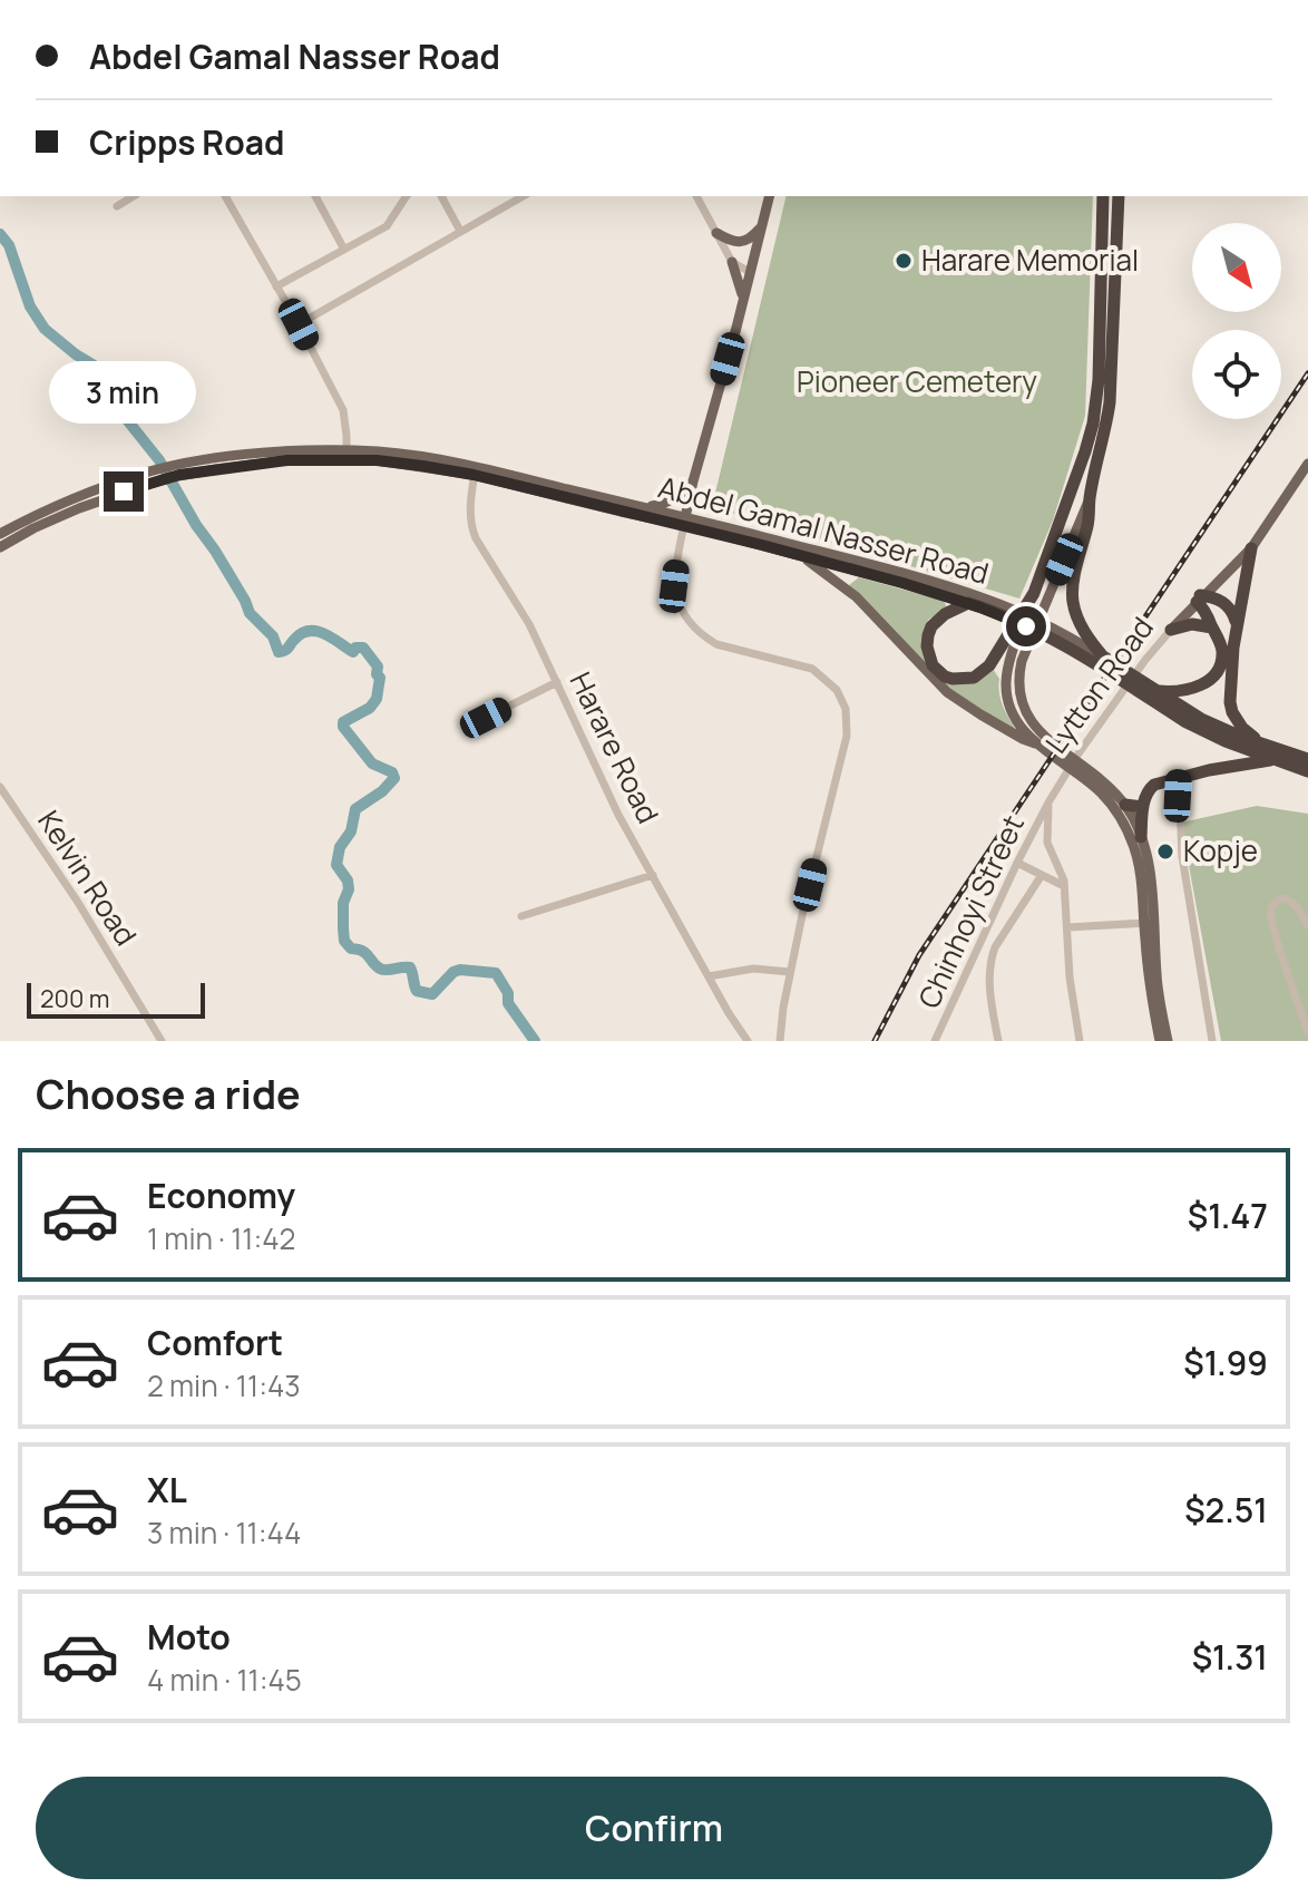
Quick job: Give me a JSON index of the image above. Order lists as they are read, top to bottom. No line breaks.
{"streets":{"highway":["Abdel Gamal Nasser Road"],"main road":["Lytton Road"],"street":["Harare Road","Kelvin Road","Chinhoyi Street"]},"crossings":[["Abdel Gamal Nasser Road","Harare Road"],["Lytton Road","Chinhoyi Street"]],"parks":["Pioneer Cemetery"],"places":["Harare Memorial","Kopje"],"scale_bar":"200 m","north":"bottom right","page":{"banner":["Abdel Gamal Nasser Road","Cripps Road"],"bubble":"3 min","scale":"200 m","heading":"Choose a ride","list":[{"name":"Economy","note":"1 min · 11:42","value":"$1.47"},{"name":"Comfort","note":"2 min · 11:43","value":"$1.99"},{"name":"XL","note":"3 min · 11:44","value":"$2.51"},{"name":"Moto","note":"4 min · 11:45","value":"$1.31"}],"buttons":"Confirm"}}
